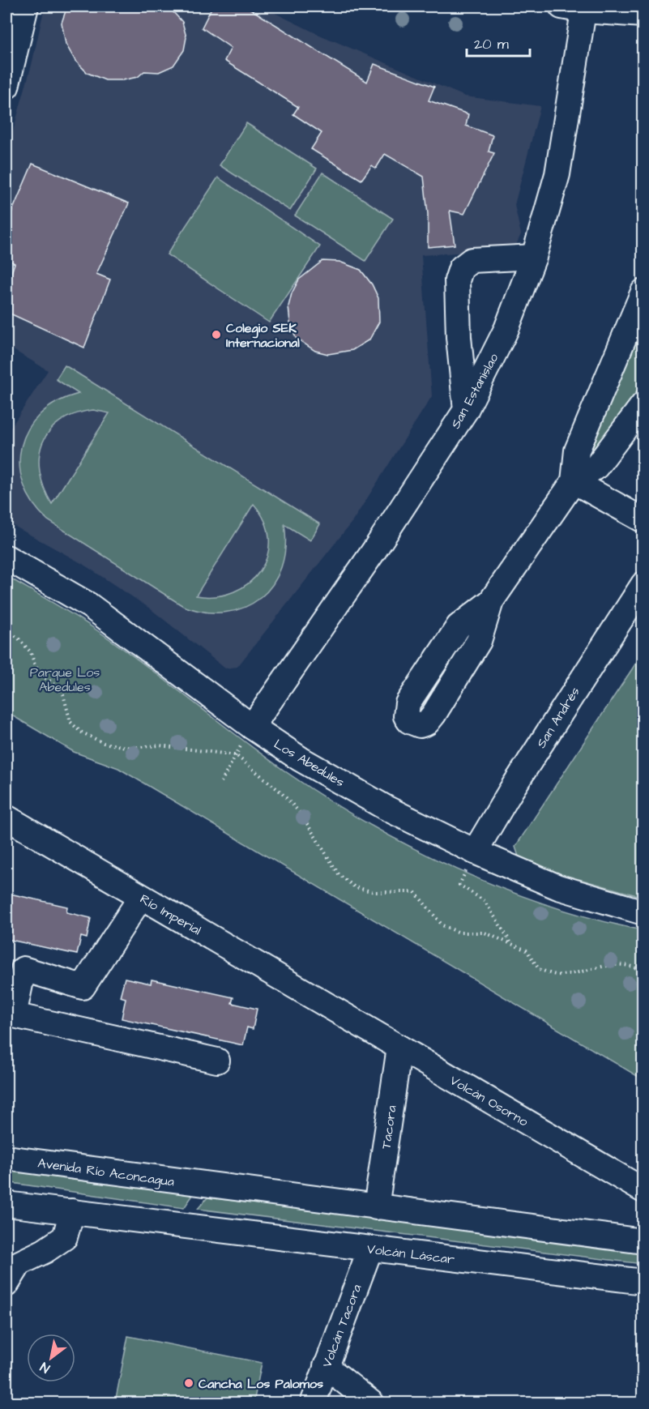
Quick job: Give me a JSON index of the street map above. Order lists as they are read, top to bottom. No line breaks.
{"streets":{"street":["San Estanislao","San Andrés","Los Abedules","Río Imperial","Volcán Osorno","Tacora","Avenida Río Aconcagua","Volcán Láscar","Volcán Tacora"]},"crossings":[["San Estanislao","Los Abedules"],["San Andrés","Los Abedules"],["Río Imperial","Volcán Osorno"],["Volcán Osorno","Tacora"],["Tacora","Avenida Río Aconcagua"],["Volcán Láscar","Volcán Tacora"]],"parks":["Parque Los Abedules"],"places":["Colegio SEK Internacional","Cancha Los Palomos"],"scale_bar":"20 m","north":"bottom left"}
